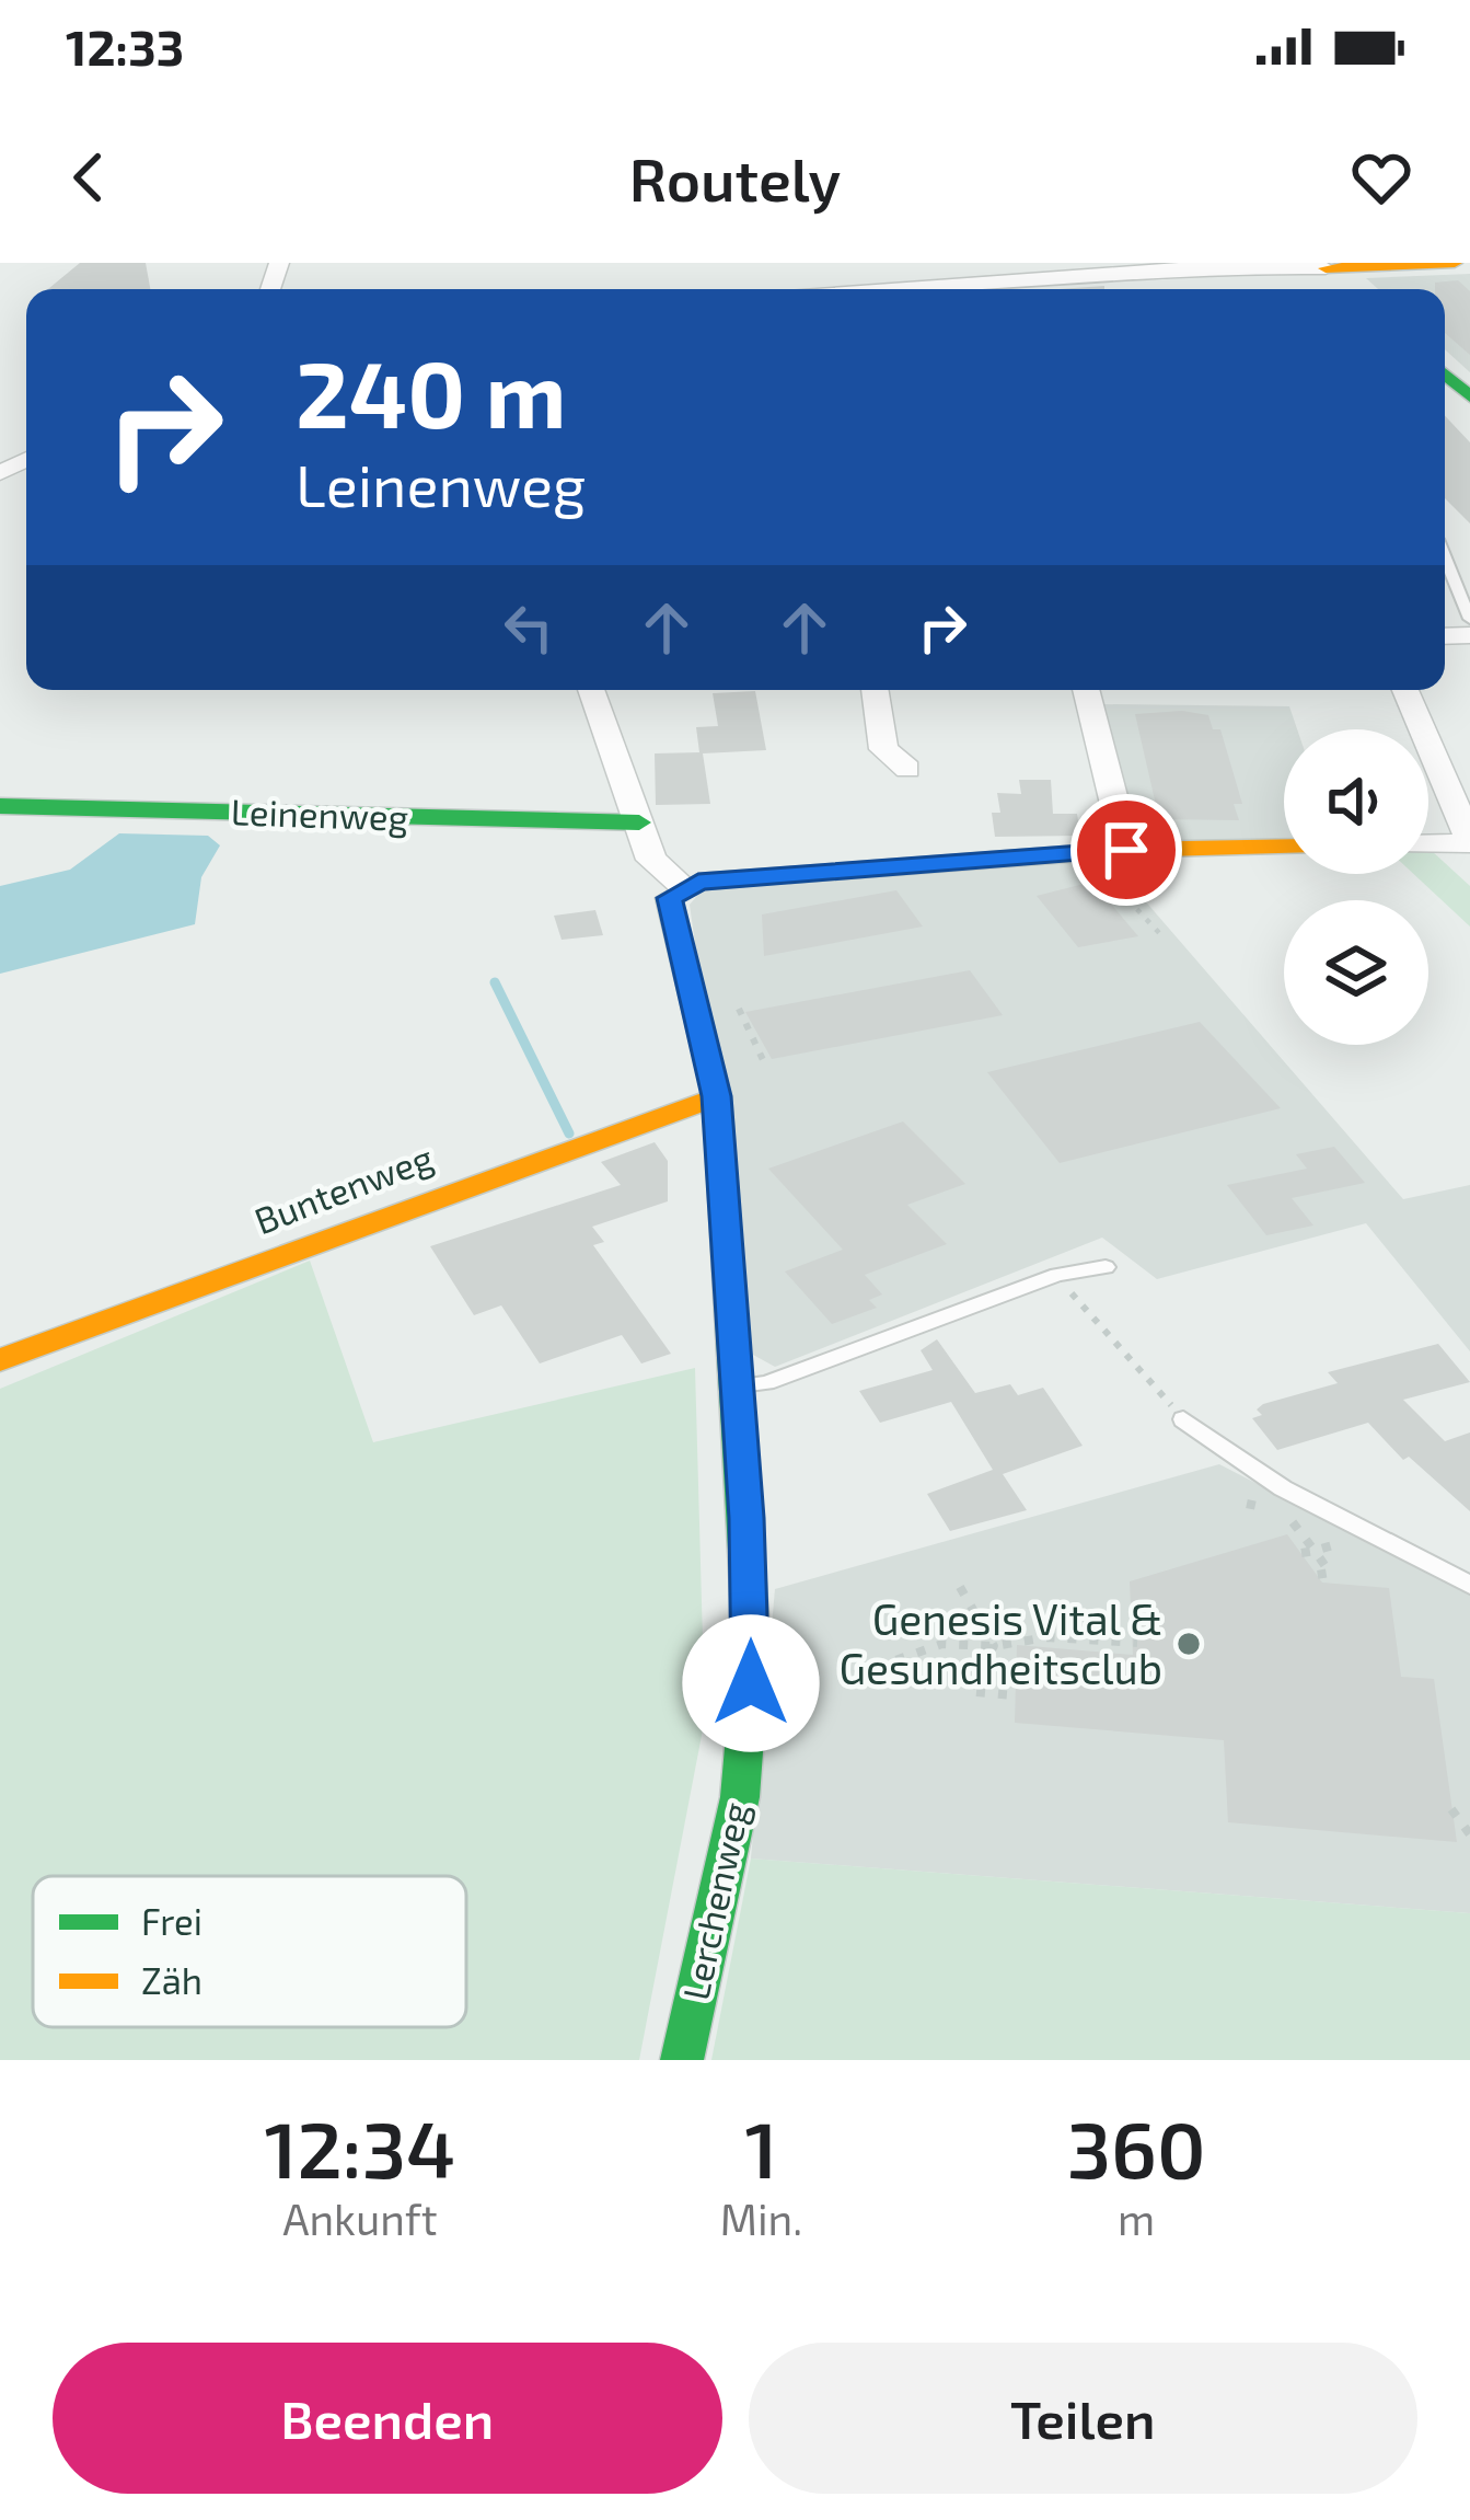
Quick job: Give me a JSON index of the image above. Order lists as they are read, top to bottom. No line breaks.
{"streets":{"street":["Leinenweg","Buntenweg","Lerchenweg"]},"crossings":[["Buntenweg","Lerchenweg"]],"places":["Genesis Vital & Gesundheitsclub"],"legend":["Frei","Zäh"],"page":{"status":"12:33","header":"Routely","turn":["240 m","Leinenweg"],"eta":["12:34","Ankunft","1","Min.","360","m"],"buttons":["Beenden","Teilen"]}}
